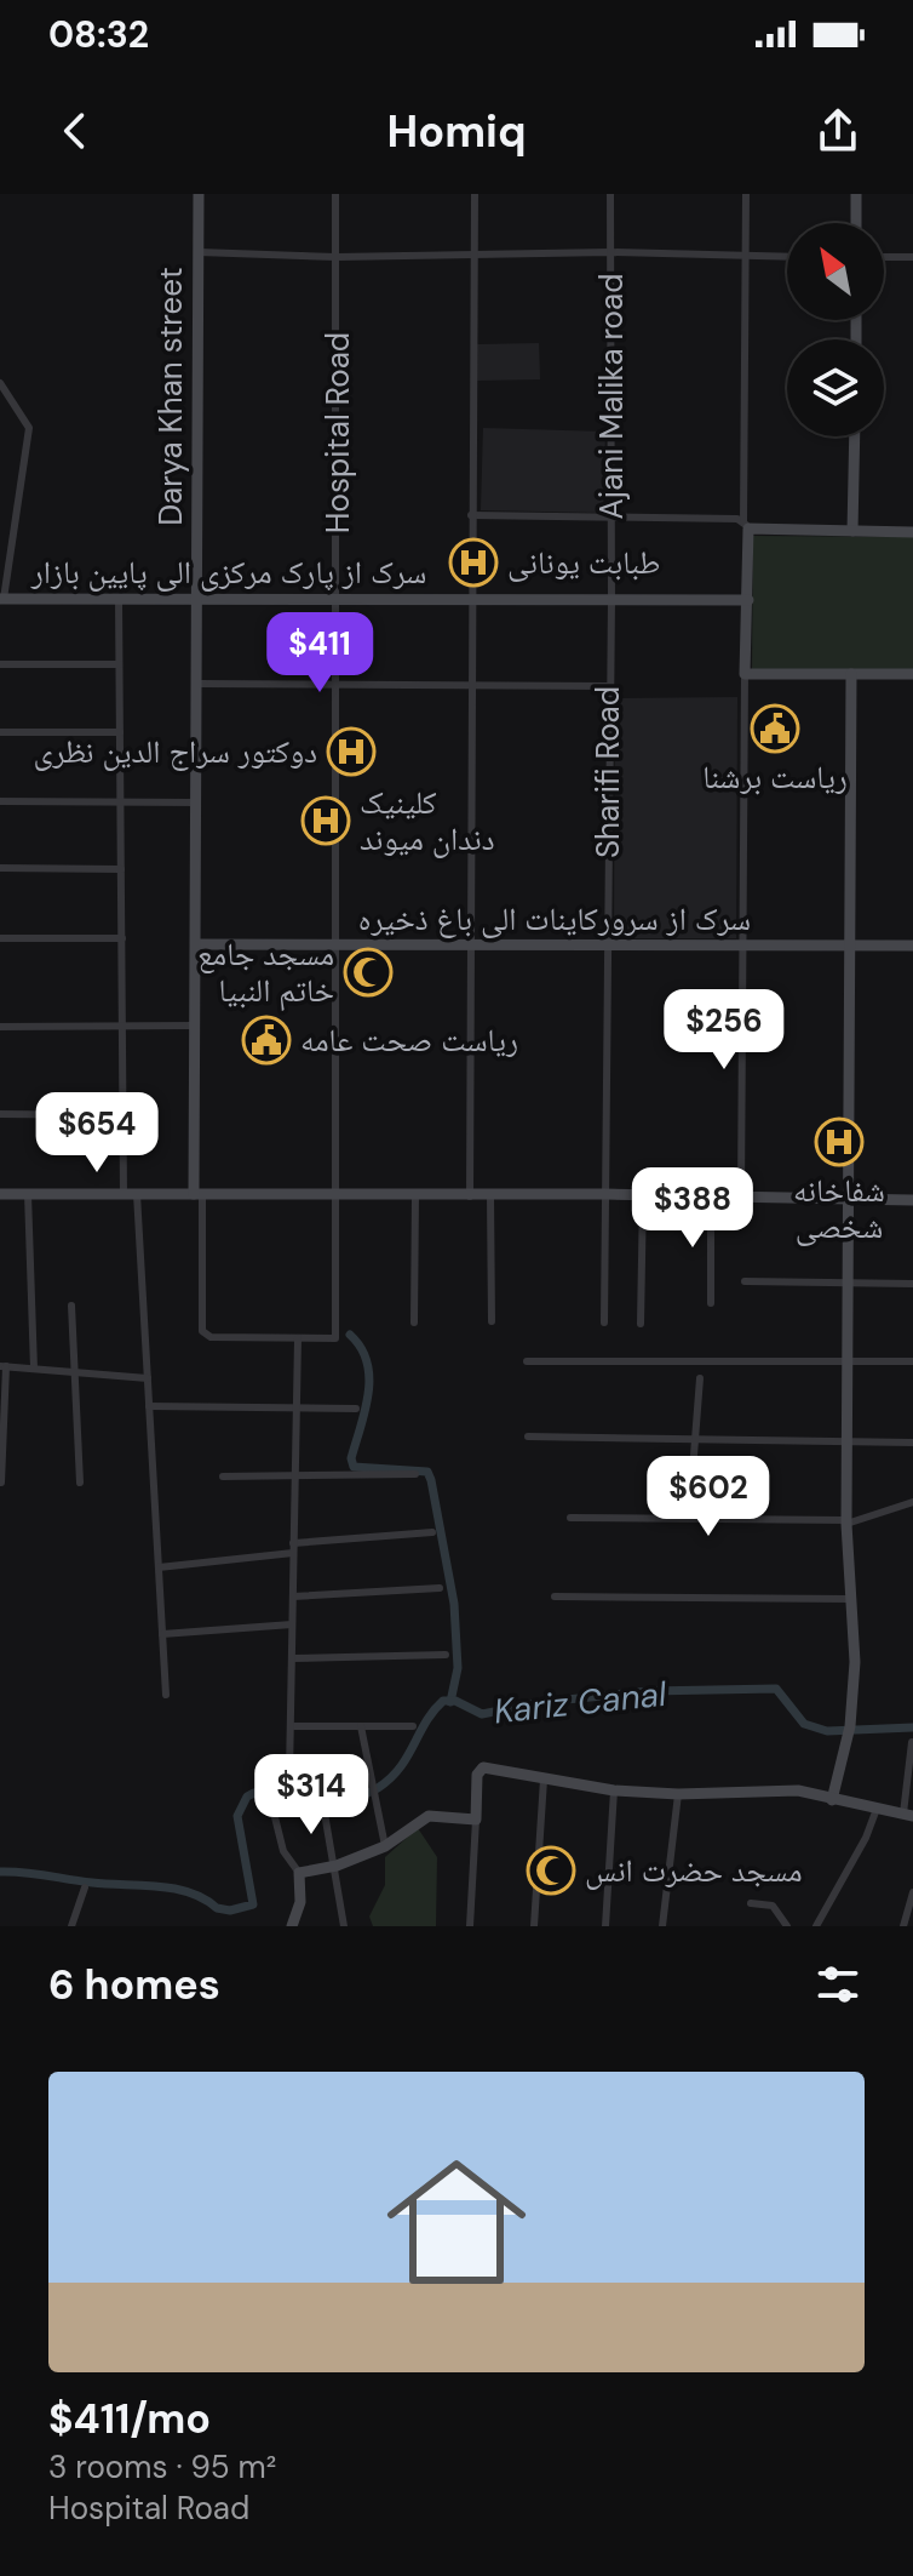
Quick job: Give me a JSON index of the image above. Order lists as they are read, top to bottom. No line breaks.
{"streets":{"street":["Darya Khan street","Ajani Malika road","Hospital Road","سرک از پارک مرکزی الی پایین بازار","Sharifi Road","سرک از سرورکاینات الی باغ ذخیره"]},"crossings":[["Darya Khan street","سرک از پارک مرکزی الی پایین بازار"],["Darya Khan street","سرک از سرورکاینات الی باغ ذخیره"],["Ajani Malika road","سرک از پارک مرکزی الی پایین بازار"],["Ajani Malika road","Sharifi Road"],["Hospital Road","سرک از پارک مرکزی الی پایین بازار"],["Hospital Road","سرک از سرورکاینات الی باغ ذخیره"],["سرک از پارک مرکزی الی پایین بازار","Sharifi Road"],["Sharifi Road","سرک از سرورکاینات الی باغ ذخیره"]],"water":["Kariz Canal"],"places":{"hospital":["طبابت یونانی","دوکتور سراج الدین نظری","کلینیک دندان میوند","شفاخانه شخصی"],"public building":["ریاست برشنا","ریاست صحت عامه"],"mosque":["مسجد جامع خاتم النبیا","مسجد حضرت انس"]},"north":"top left","page":{"status":"08:32","header":"Homiq","price":["$411","$256","$654","$388","$602","$314"],"heading":"6 homes","list":[{"name":"$411/mo","note":"3 rooms · 95 m² · Hospital Road"}]}}
